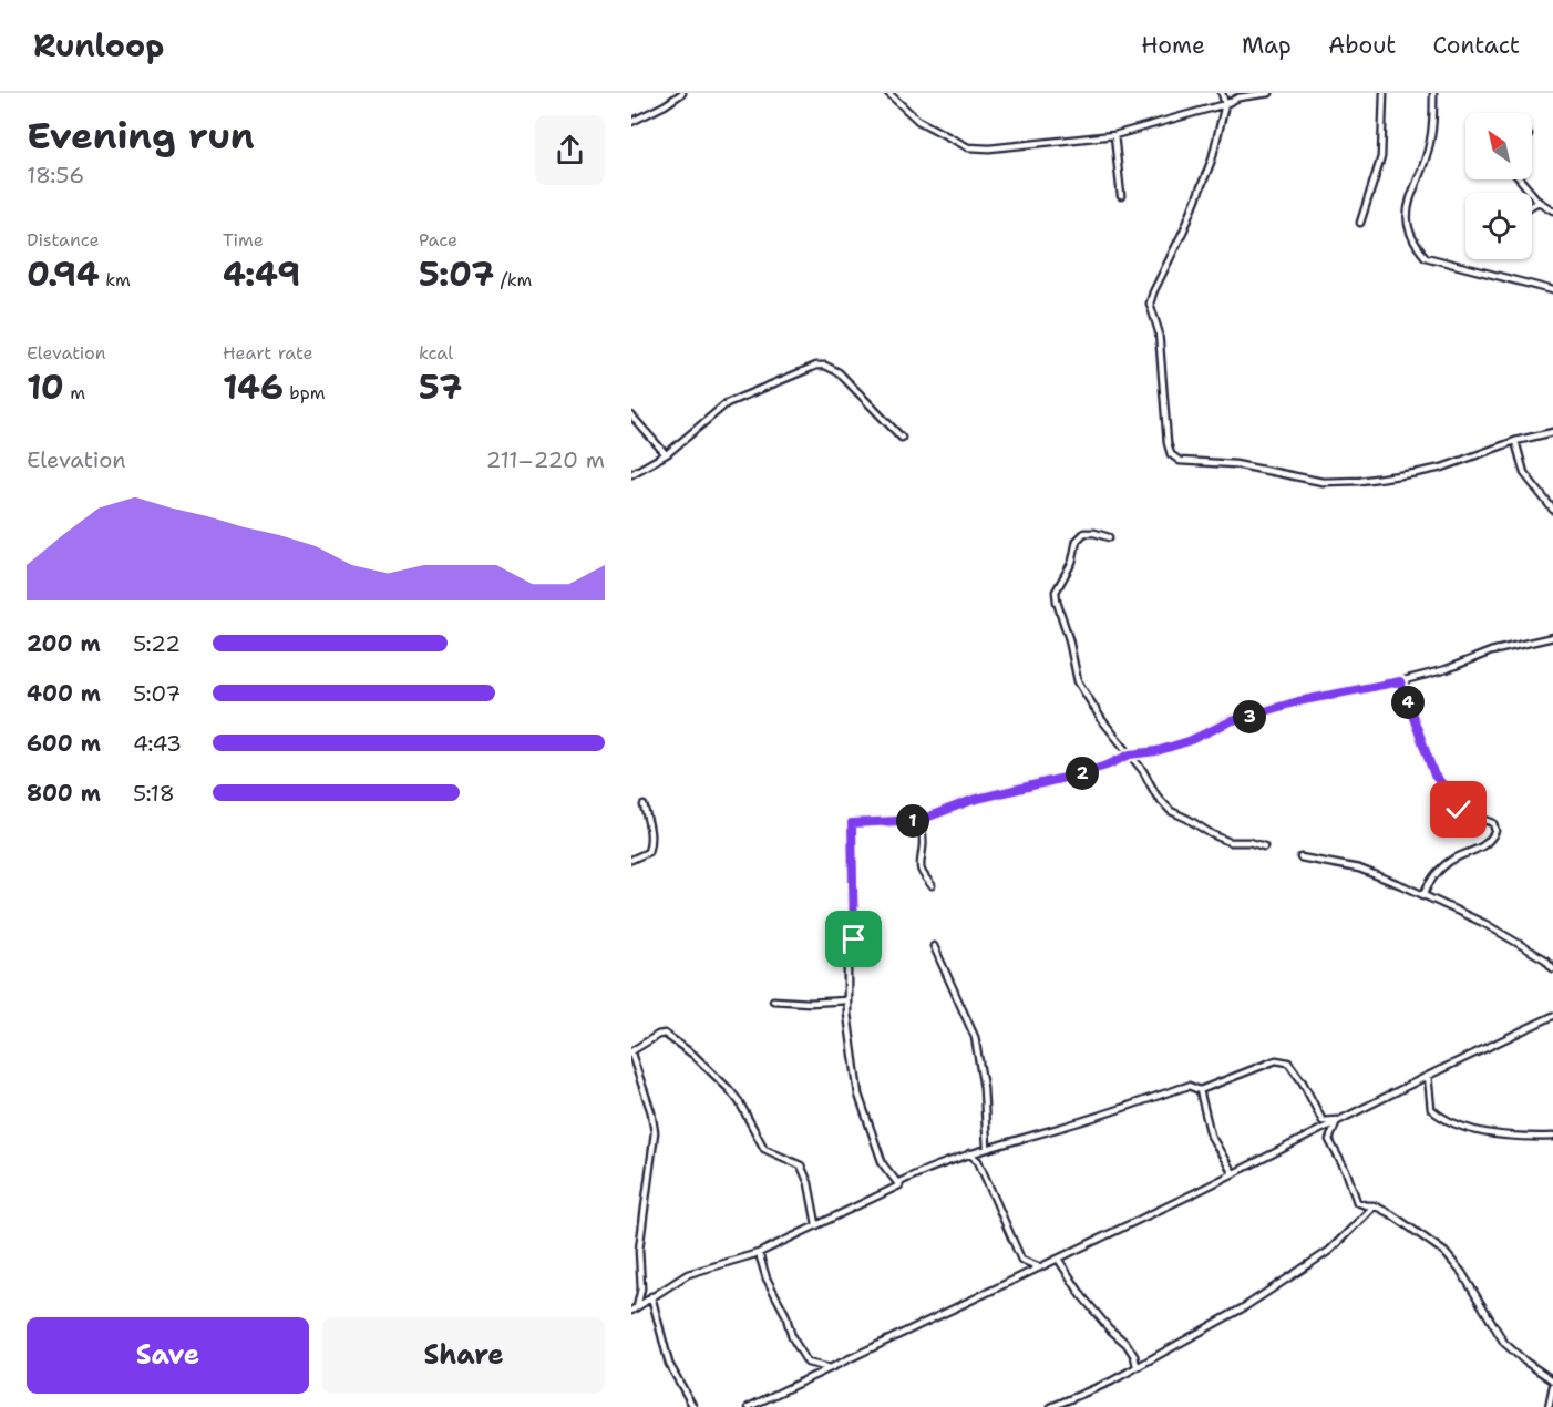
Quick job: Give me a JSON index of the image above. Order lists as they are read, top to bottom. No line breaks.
{"north":"top left","page":{"header":"Runloop","nav":["Home","Map","About","Contact"],"heading":["Evening run","18:56"],"stats":[["Distance","0.94 km"],["Time","4:49"],["Pace","5:07 /km"],["Elevation","10 m"],["Heart rate","146 bpm"],["kcal","57"]],"chart":["Elevation","211–220 m"],"list":[{"name":"200 m","note":"5:22"},{"name":"400 m","note":"5:07"},{"name":"600 m","note":"4:43"},{"name":"800 m","note":"5:18"}],"pins":["4","3","2","1"],"buttons":["Save","Share"]}}
